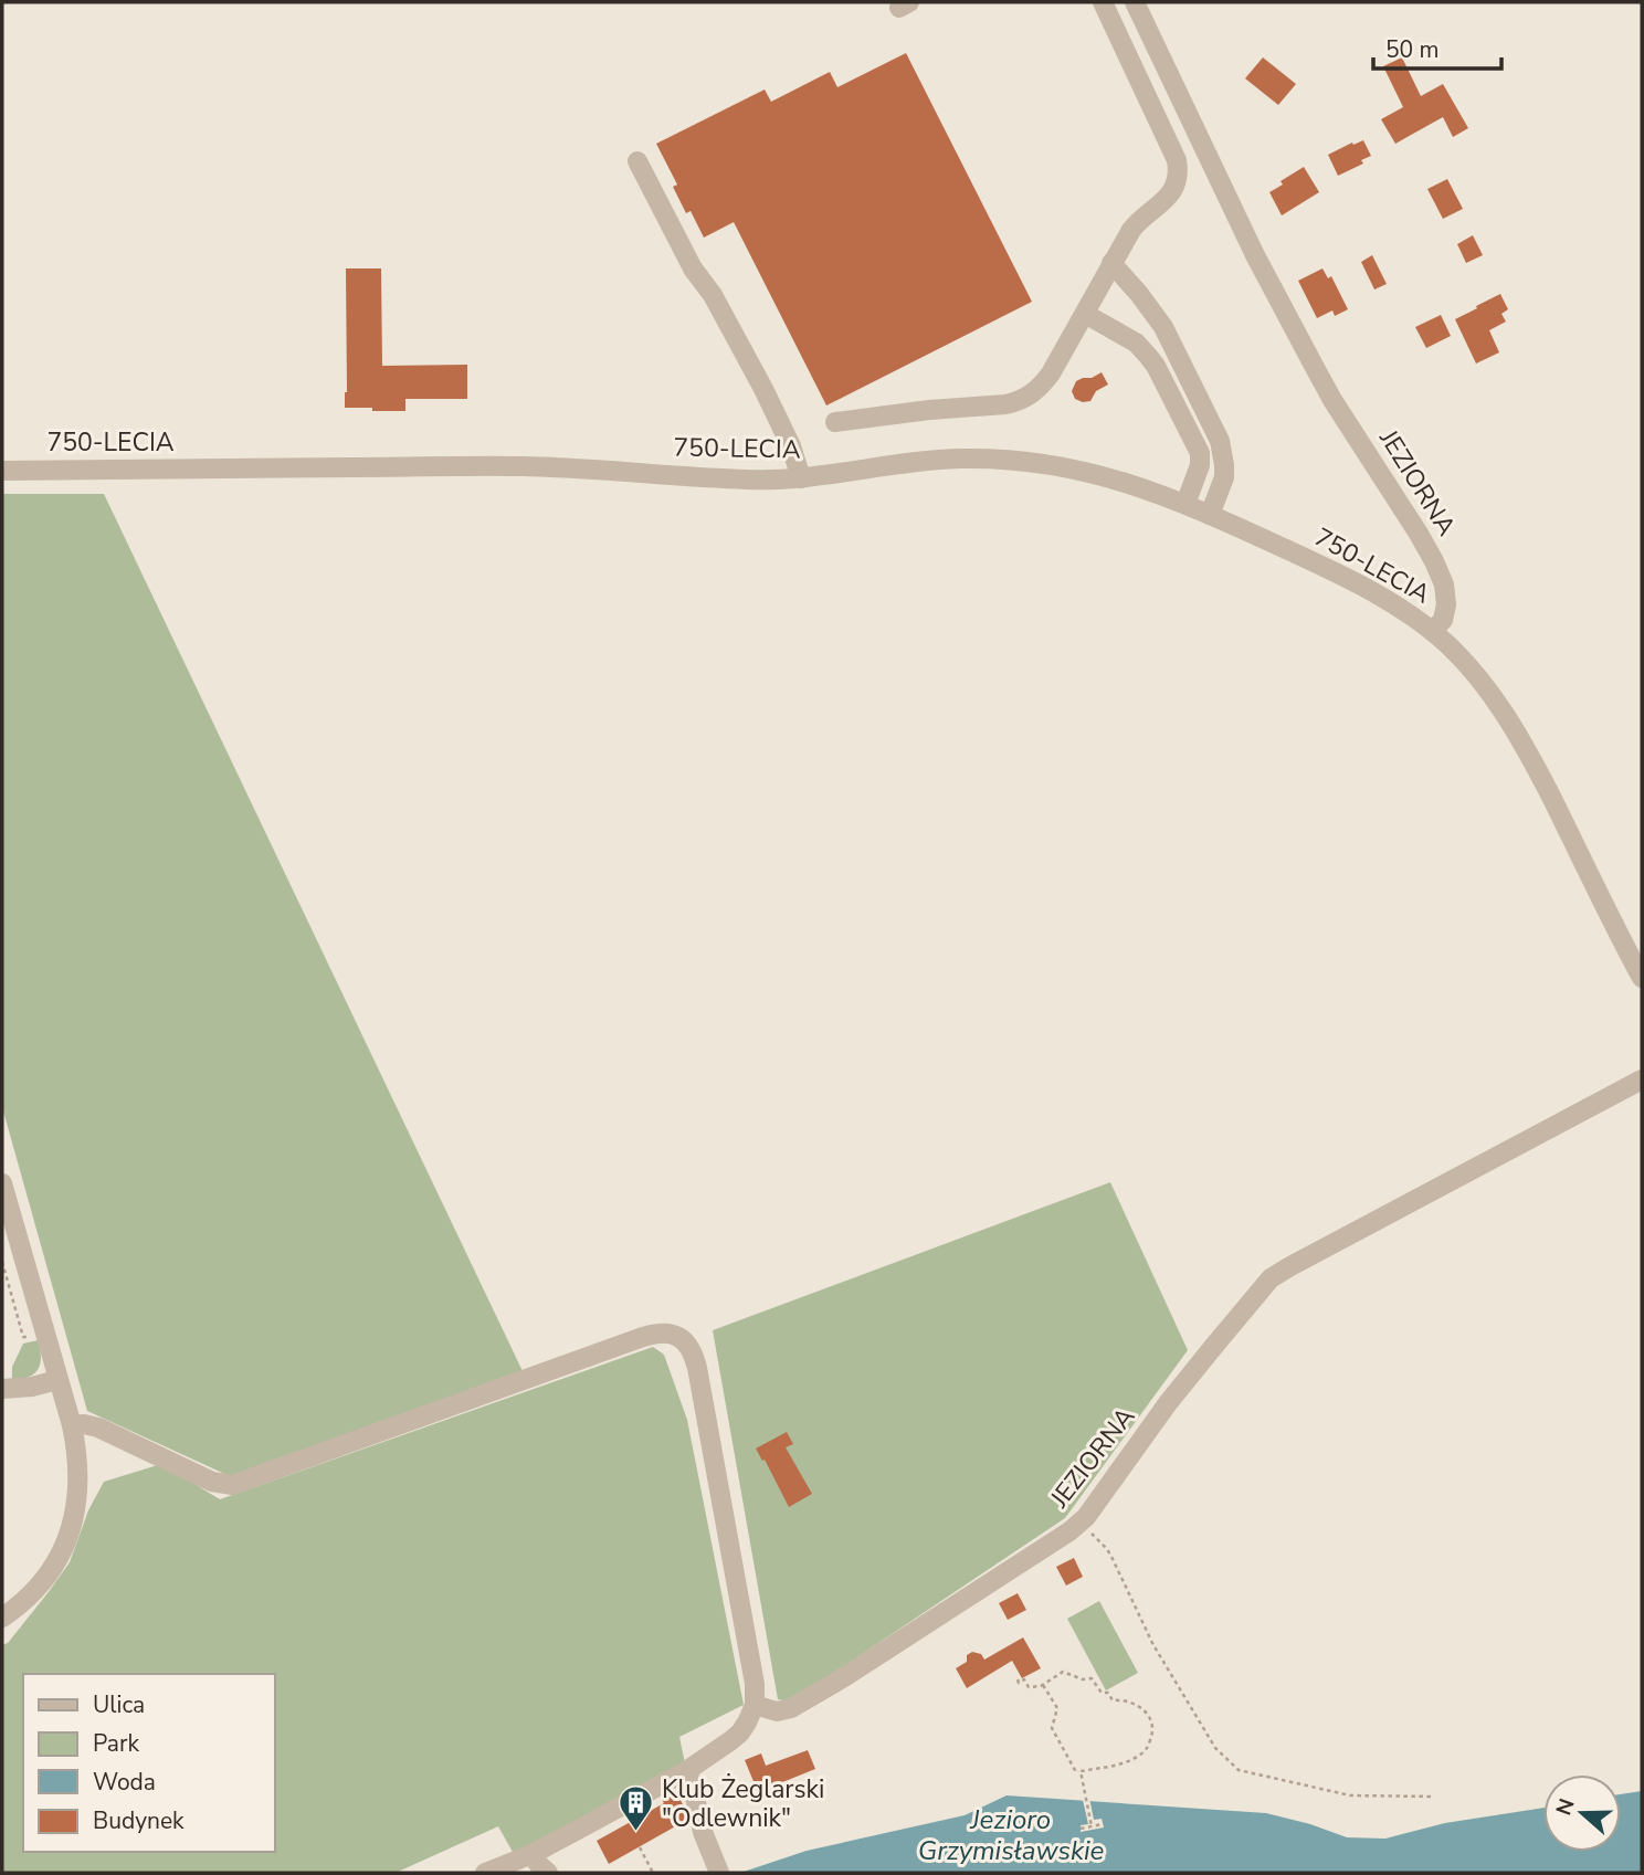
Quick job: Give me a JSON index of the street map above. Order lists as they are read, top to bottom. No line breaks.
{"streets":{"street":["750-LECIA","JEZIORNA"]},"crossings":[["750-LECIA","JEZIORNA"]],"water":["Jezioro Grzymisławskie"],"places":{"building":["Klub Żeglarski \"Odlewnik\""]},"legend":["Ulica","Park","Woda","Budynek"],"scale_bar":"50 m","north":"left"}
